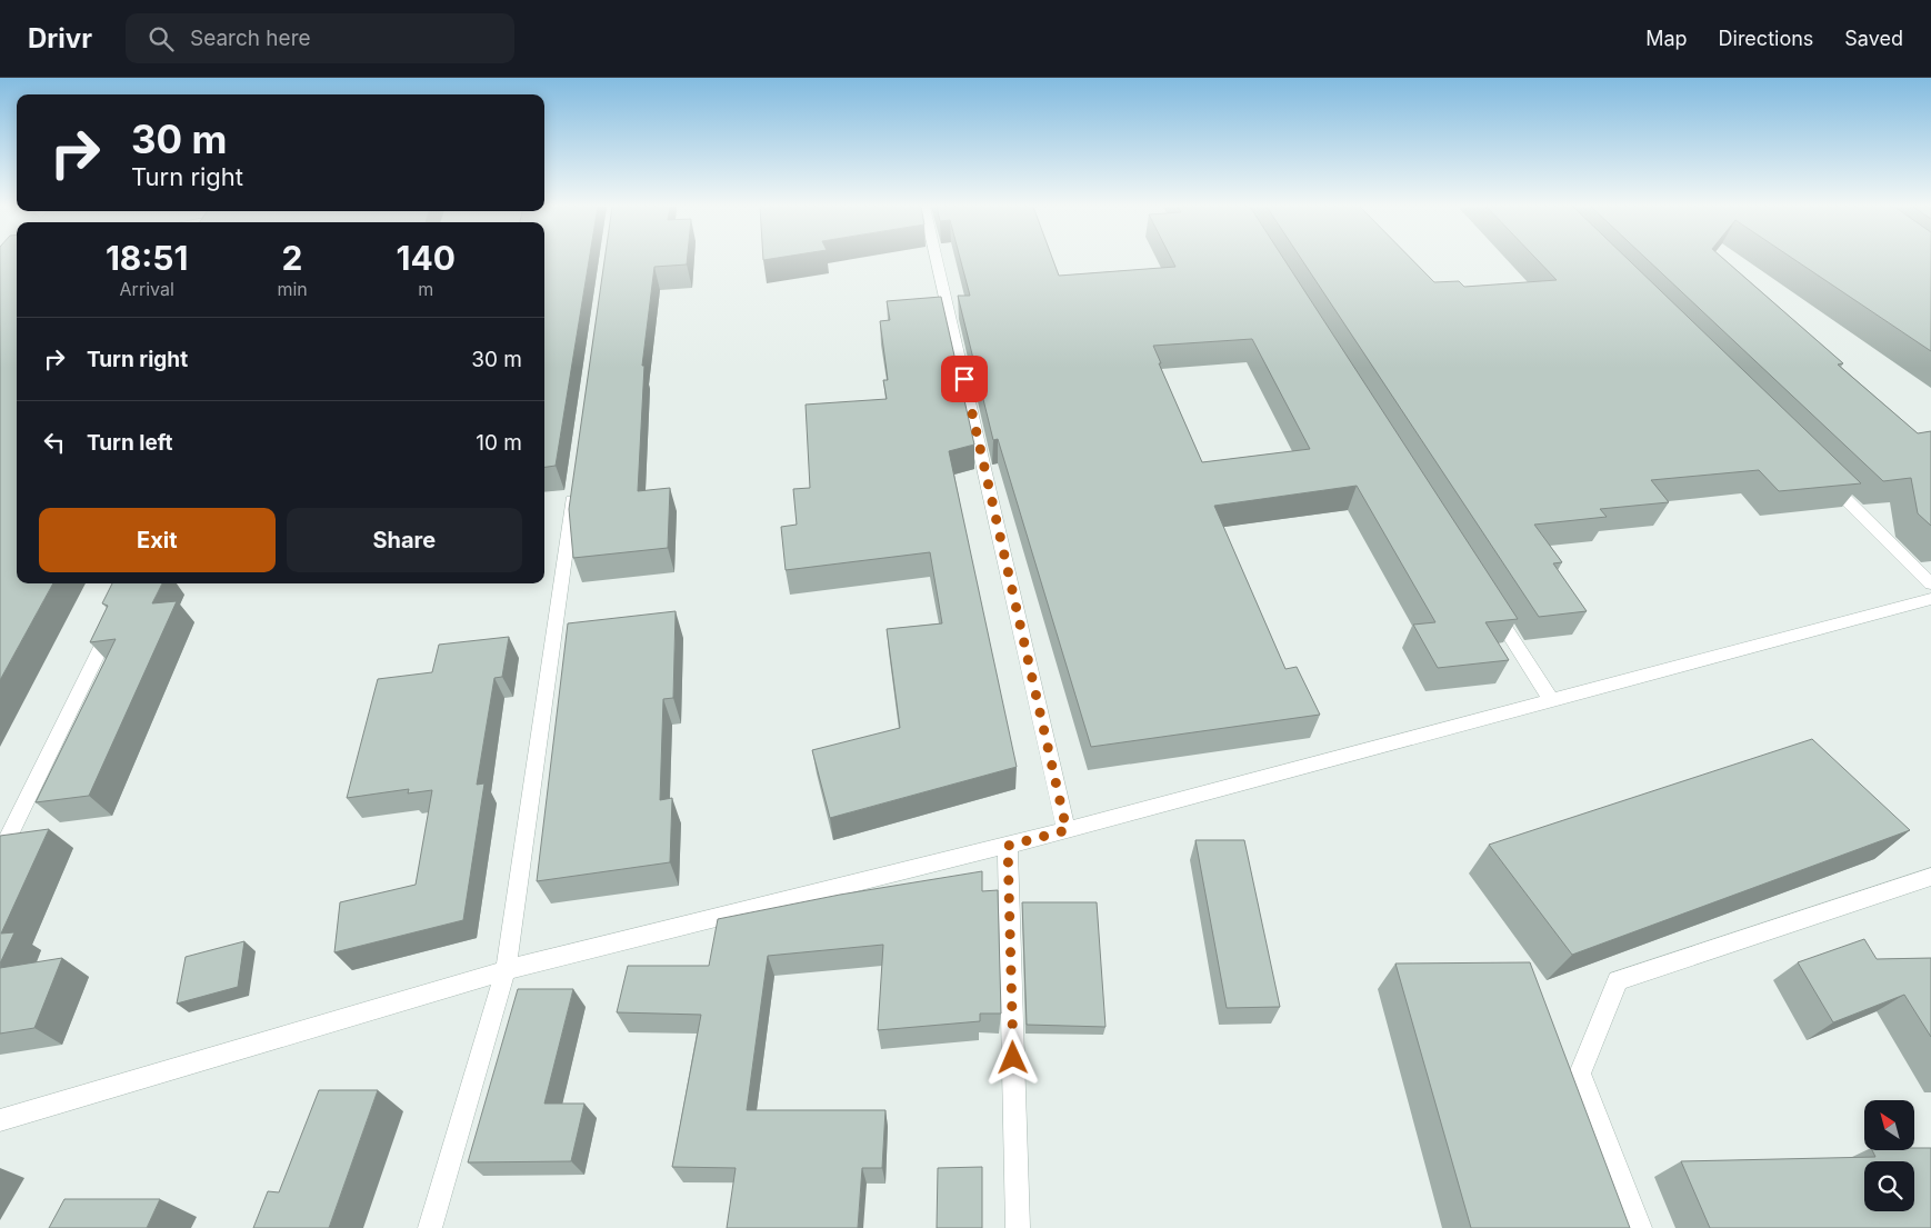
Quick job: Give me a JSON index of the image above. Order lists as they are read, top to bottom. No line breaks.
{"north":"top left","page":{"header":"Drivr","search":"Search here","nav":["Map","Directions","Saved"],"turn":["30 m","Turn right"],"eta":["18:51","Arrival","2","min","140","m"],"list":[{"name":"Turn right","value":"30 m"},{"name":"Turn left","value":"10 m"}],"buttons":["Exit","Share"]}}
